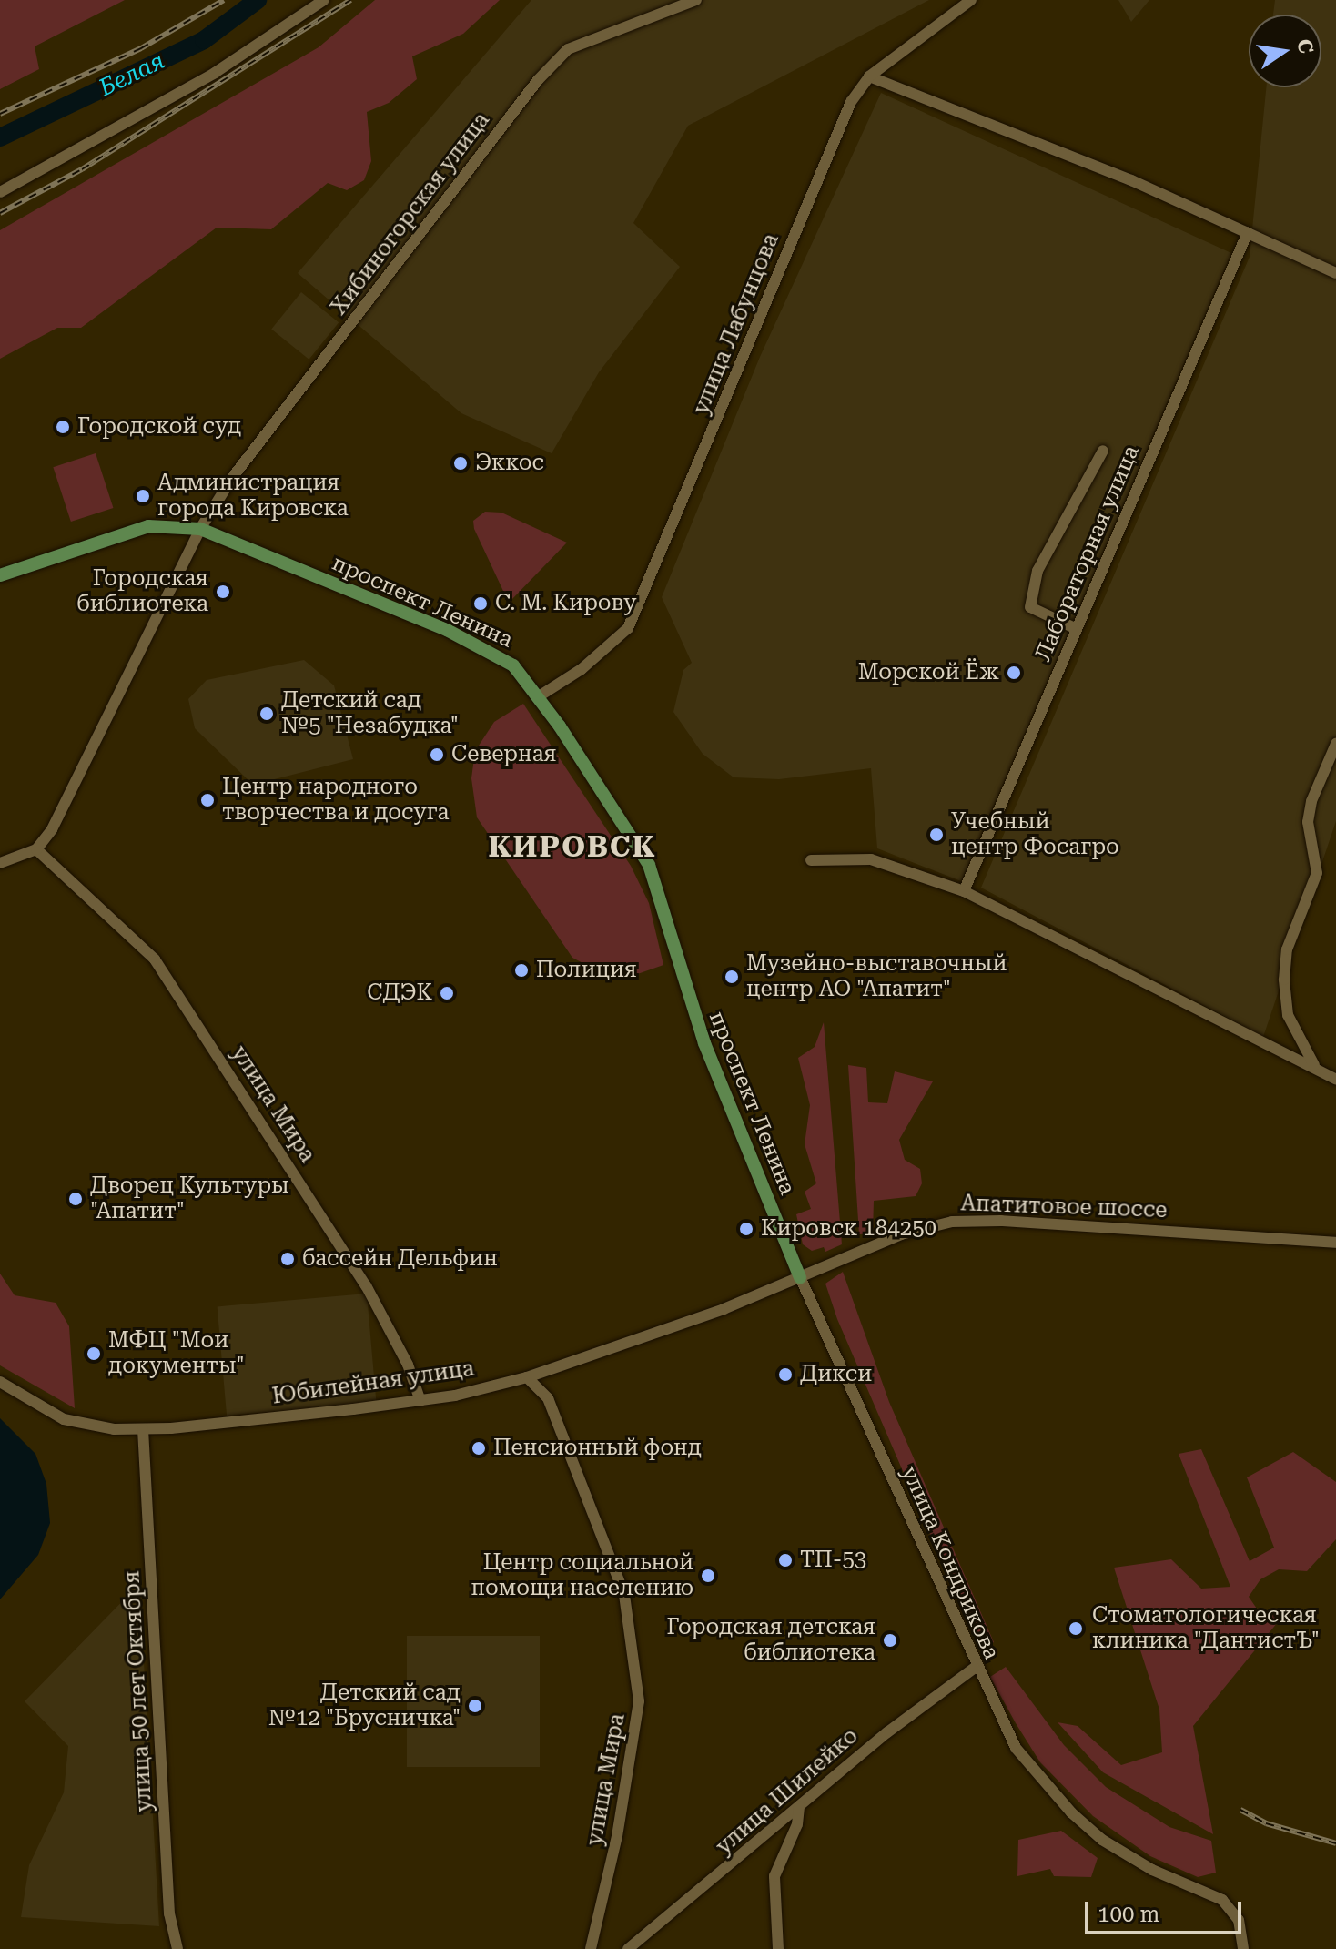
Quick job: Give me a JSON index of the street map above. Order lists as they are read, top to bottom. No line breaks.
{"streets":{"main road":["проспект Ленина"],"street":["Хибиногорская улица","улица Лабунцова","Лабораторная улица","улица Мира","Апатитовое шоссе","Юбилейная улица","улица Кондрикова","улица 50 лет Октября","улица Шилейко"]},"crossings":[["Хибиногорская улица","проспект Ленина"],["Хибиногорская улица","улица Мира"],["улица Лабунцова","проспект Ленина"],["проспект Ленина","Апатитовое шоссе"],["проспект Ленина","Юбилейная улица"],["проспект Ленина","улица Кондрикова"],["улица Мира","Юбилейная улица"],["Апатитовое шоссе","Юбилейная улица"],["Апатитовое шоссе","улица Кондрикова"],["Юбилейная улица","улица Кондрикова"],["Юбилейная улица","улица 50 лет Октября"],["улица Кондрикова","улица Шилейко"]],"districts":["КИРОВСК"],"water":["Белая"],"places":["Городской суд","Эккос","Администрация города Кировска","Городская библиотека","С. М. Кирову","Морской Ёж","Детский сад №5 \"Незабудка\"","Северная","Центр народного творчества и досуга","Учебный центр Фосагро","Полиция","Музейно-выставочный центр АО \"Апатит\"","СДЭК","Дворец Культуры \"Апатит\"","Кировск 184250","бассейн Дельфин","МФЦ \"Мои документы\"","Дикси","Пенсионный фонд","ТП-53","Центр социальной помощи населению","Стоматологическая клиника \"ДантистЪ\"","Городская детская библиотека","Детский сад №12 \"Брусничка\""],"scale_bar":"100 m","north":"right"}
